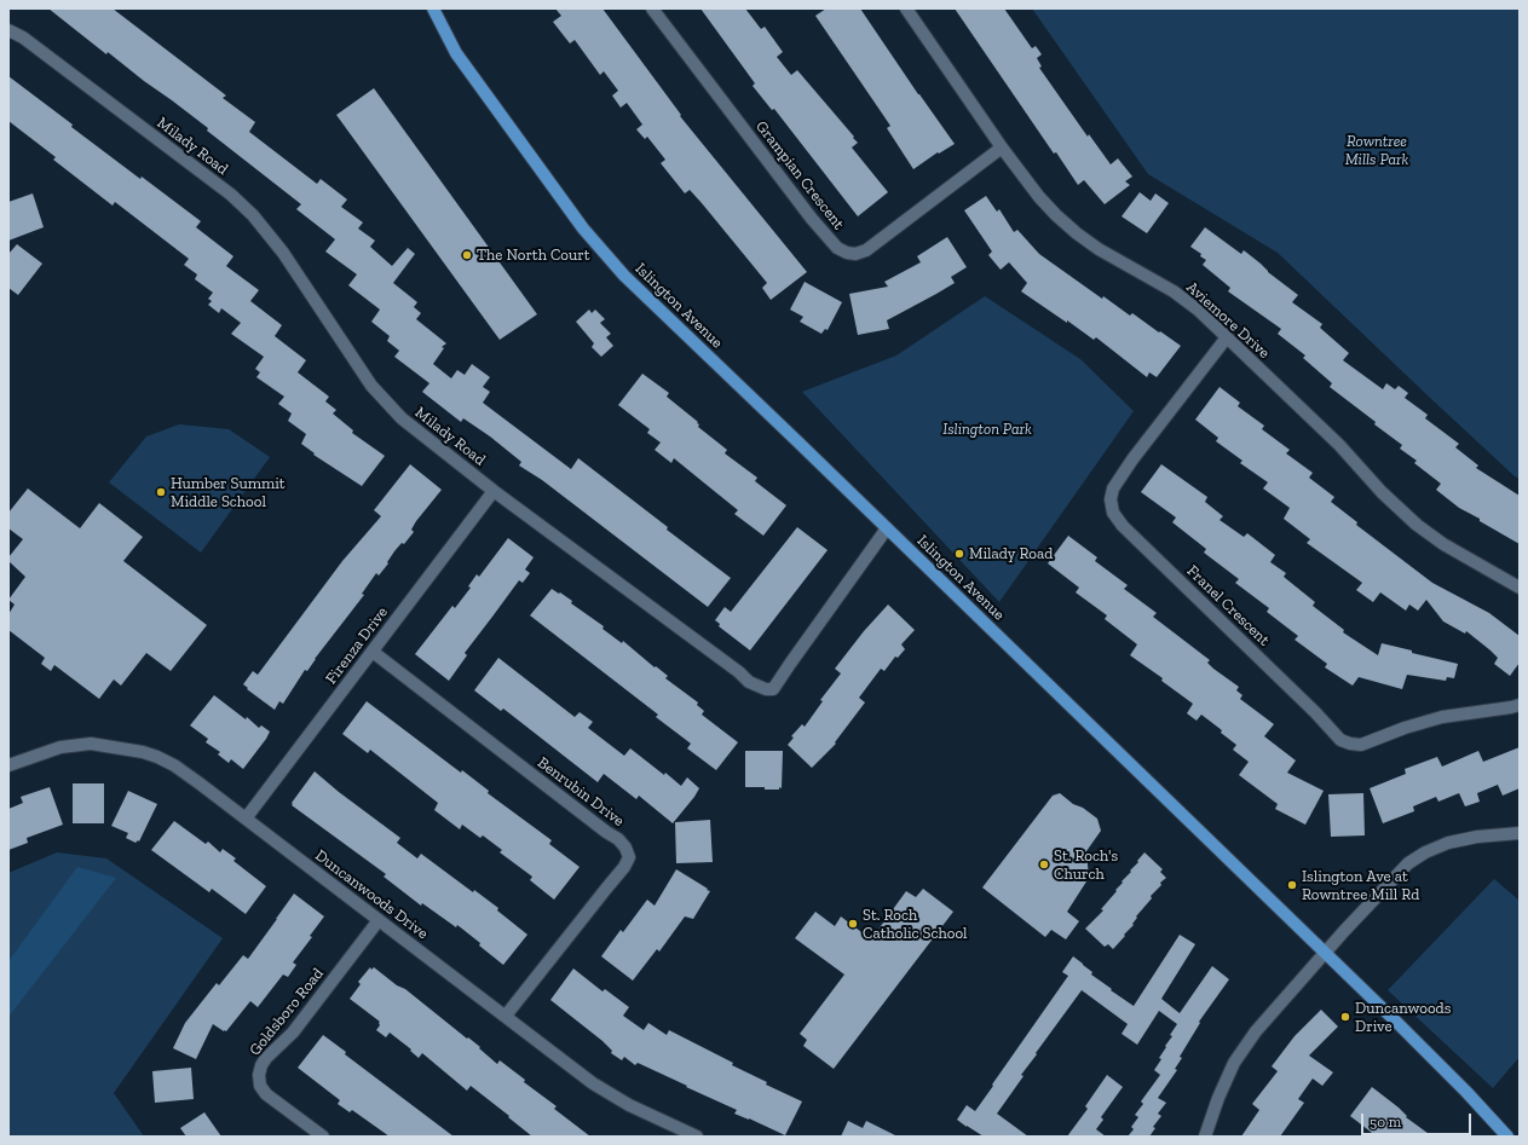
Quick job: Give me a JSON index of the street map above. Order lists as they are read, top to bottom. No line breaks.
{"streets":{"main road":["Islington Avenue"],"street":["Milady Road","Grampian Crescent","Aviemore Drive","Franel Crescent","Firenza Drive","Benrubin Drive","Duncanwoods Drive","Goldsboro Road"]},"crossings":[["Milady Road","Islington Avenue"],["Milady Road","Firenza Drive"],["Grampian Crescent","Aviemore Drive"],["Aviemore Drive","Franel Crescent"],["Firenza Drive","Benrubin Drive"],["Firenza Drive","Duncanwoods Drive"],["Benrubin Drive","Duncanwoods Drive"],["Duncanwoods Drive","Goldsboro Road"]],"parks":["Rowntree Mills Park","Islington Park"],"places":["The North Court","Humber Summit Middle School","Milady Road","St. Roch's Church","Islington Ave at Rowntree Mill Rd","St. Roch Catholic School","Duncanwoods Drive"],"scale_bar":"50 m"}
